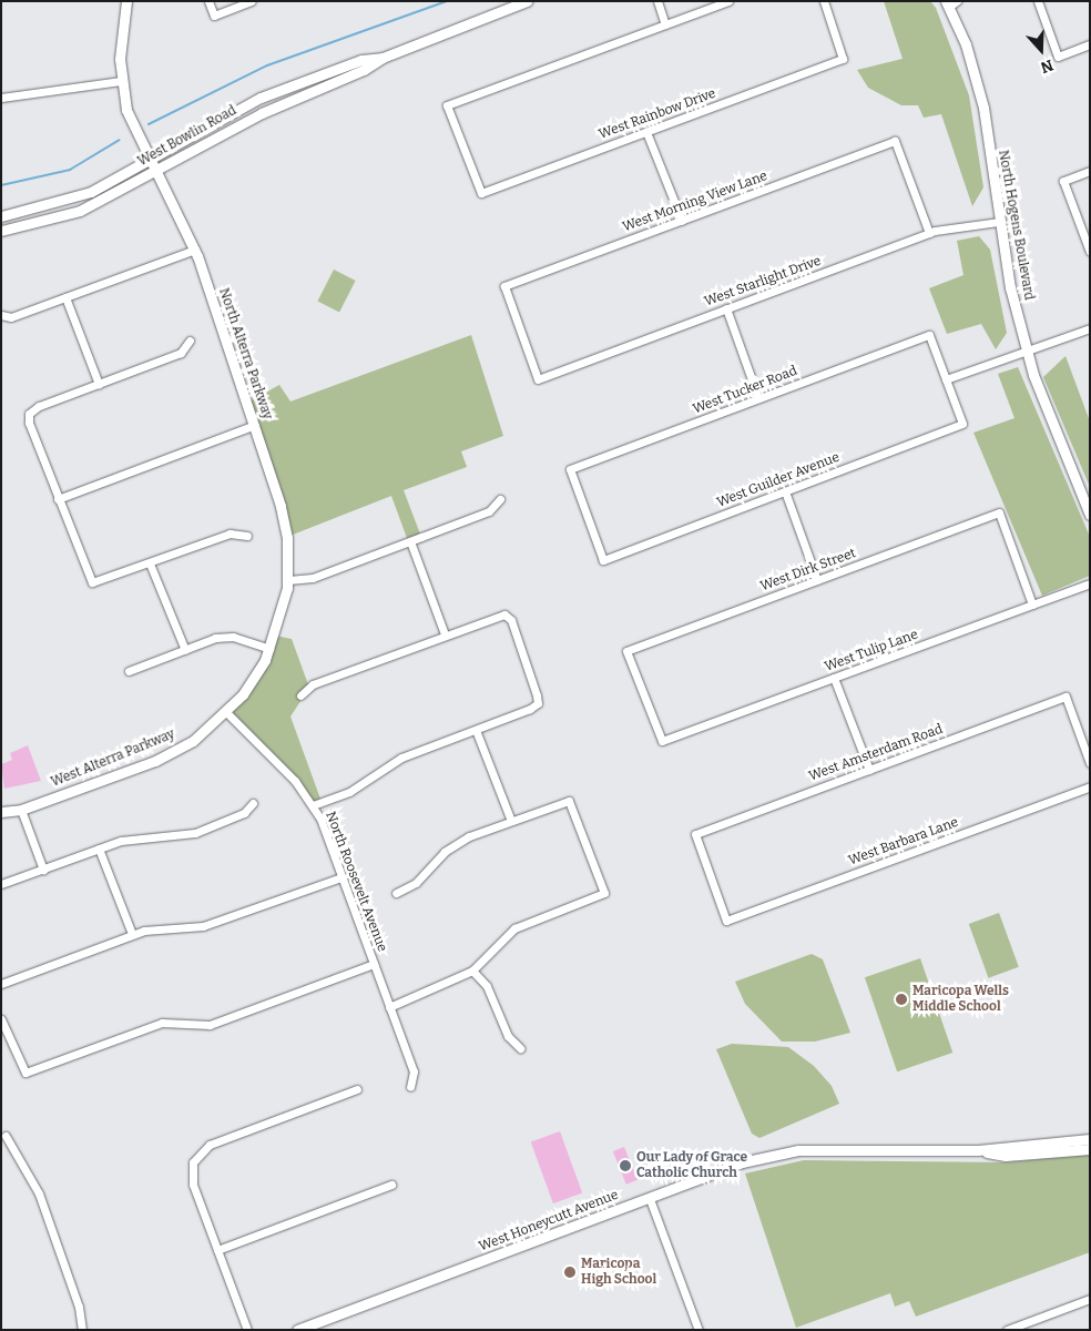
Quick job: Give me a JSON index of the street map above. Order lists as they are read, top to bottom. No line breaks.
{"streets":{"street":["West Rainbow Drive","West Bowlin Road","West Morning View Lane","North Hogens Boulevard","West Starlight Drive","North Alterra Parkway","West Tucker Road","West Guilder Avenue","West Dirk Street","West Tulip Lane","West Amsterdam Road","West Alterra Parkway","West Barbara Lane","North Roosevelt Avenue","West Honeycutt Avenue"]},"crossings":[["West Bowlin Road","North Alterra Parkway"],["West Morning View Lane","West Starlight Drive"],["North Hogens Boulevard","West Starlight Drive"],["North Alterra Parkway","West Alterra Parkway"],["North Alterra Parkway","North Roosevelt Avenue"],["West Tucker Road","West Guilder Avenue"],["West Dirk Street","West Tulip Lane"],["West Amsterdam Road","West Barbara Lane"],["West Alterra Parkway","North Roosevelt Avenue"]],"places":["Maricopa Wells Middle School","Our Lady of Grace Catholic Church","Maricopa High School"],"north":"bottom"}
